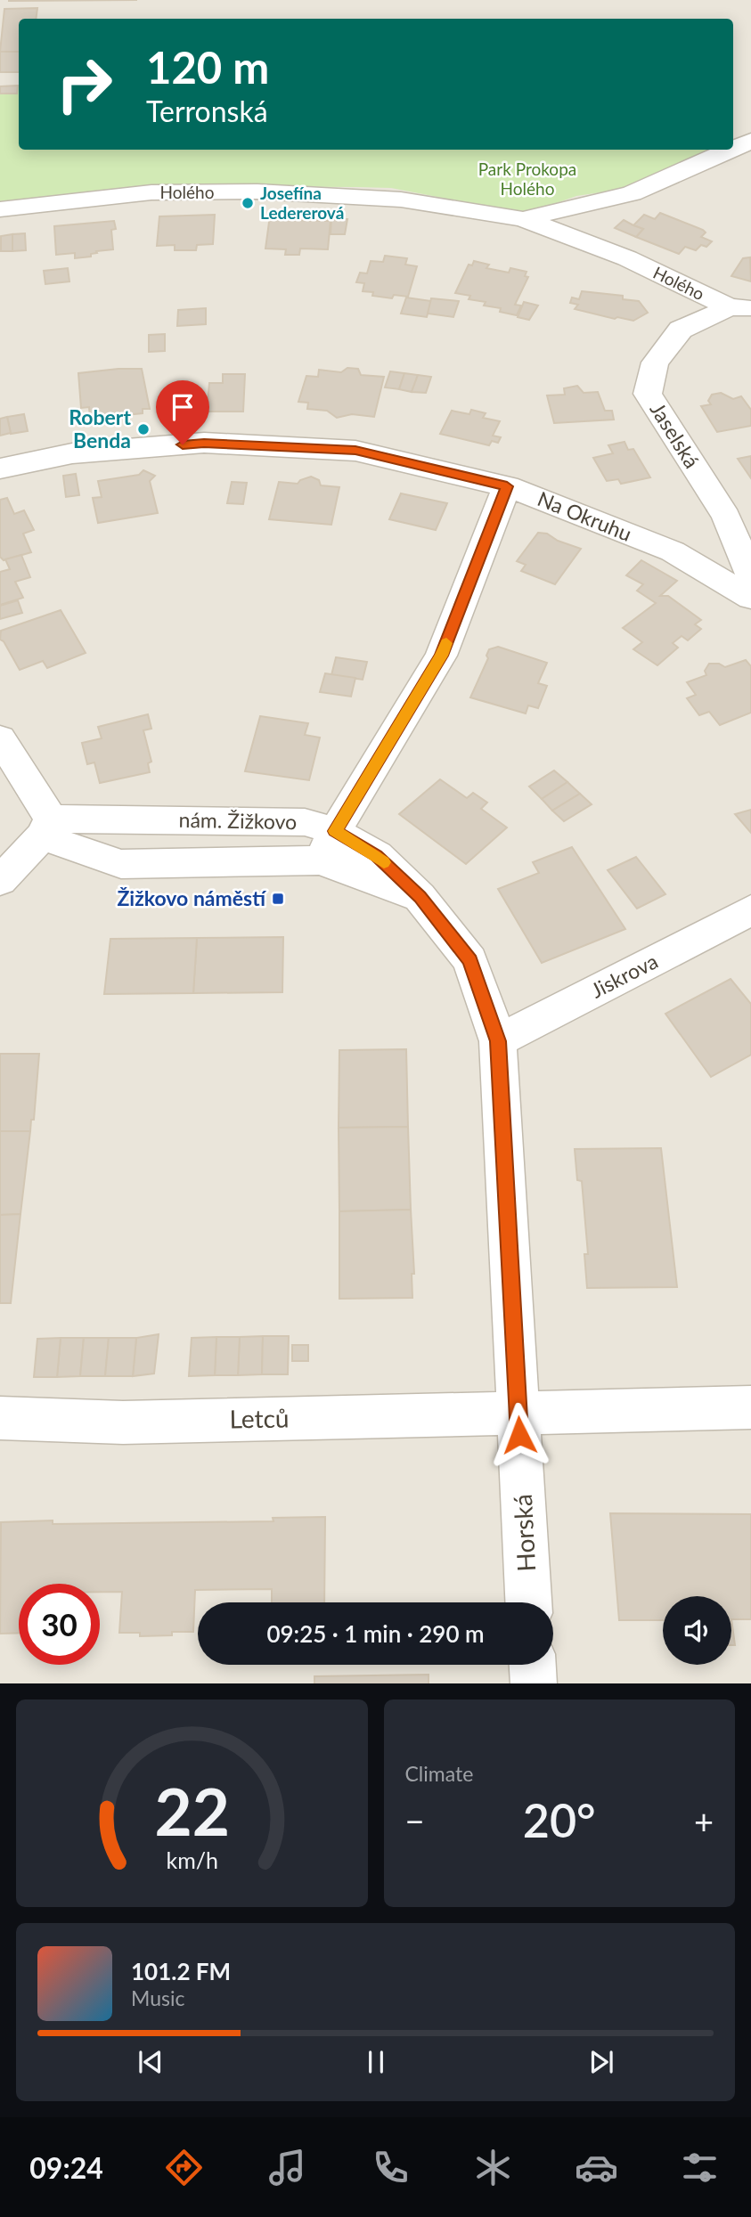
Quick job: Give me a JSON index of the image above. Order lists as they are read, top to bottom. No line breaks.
{"streets":{"street":["Holého","Jaselská","Na Okruhu","nám. Žižkovo","Jiskrova","Letců","Horská"]},"crossings":[["Holého","Jaselská"],["nám. Žižkovo","Jiskrova"],["nám. Žižkovo","Letců"],["nám. Žižkovo","Horská"],["Letců","Horská"]],"parks":["Park Prokopa Holého"],"places":{"other":["Josefína Ledererová","Robert Benda"],"transit":["Žižkovo náměstí"]},"page":{"turn":["120 m","Terronská"],"limit":"30","trip":"09:25 · 1 min · 290 m","tile":"Climate","heat":["−","20°","+"],"song":["101.2 FM","Music"],"tabs":"09:24","gauge":["22","km/h"]}}
